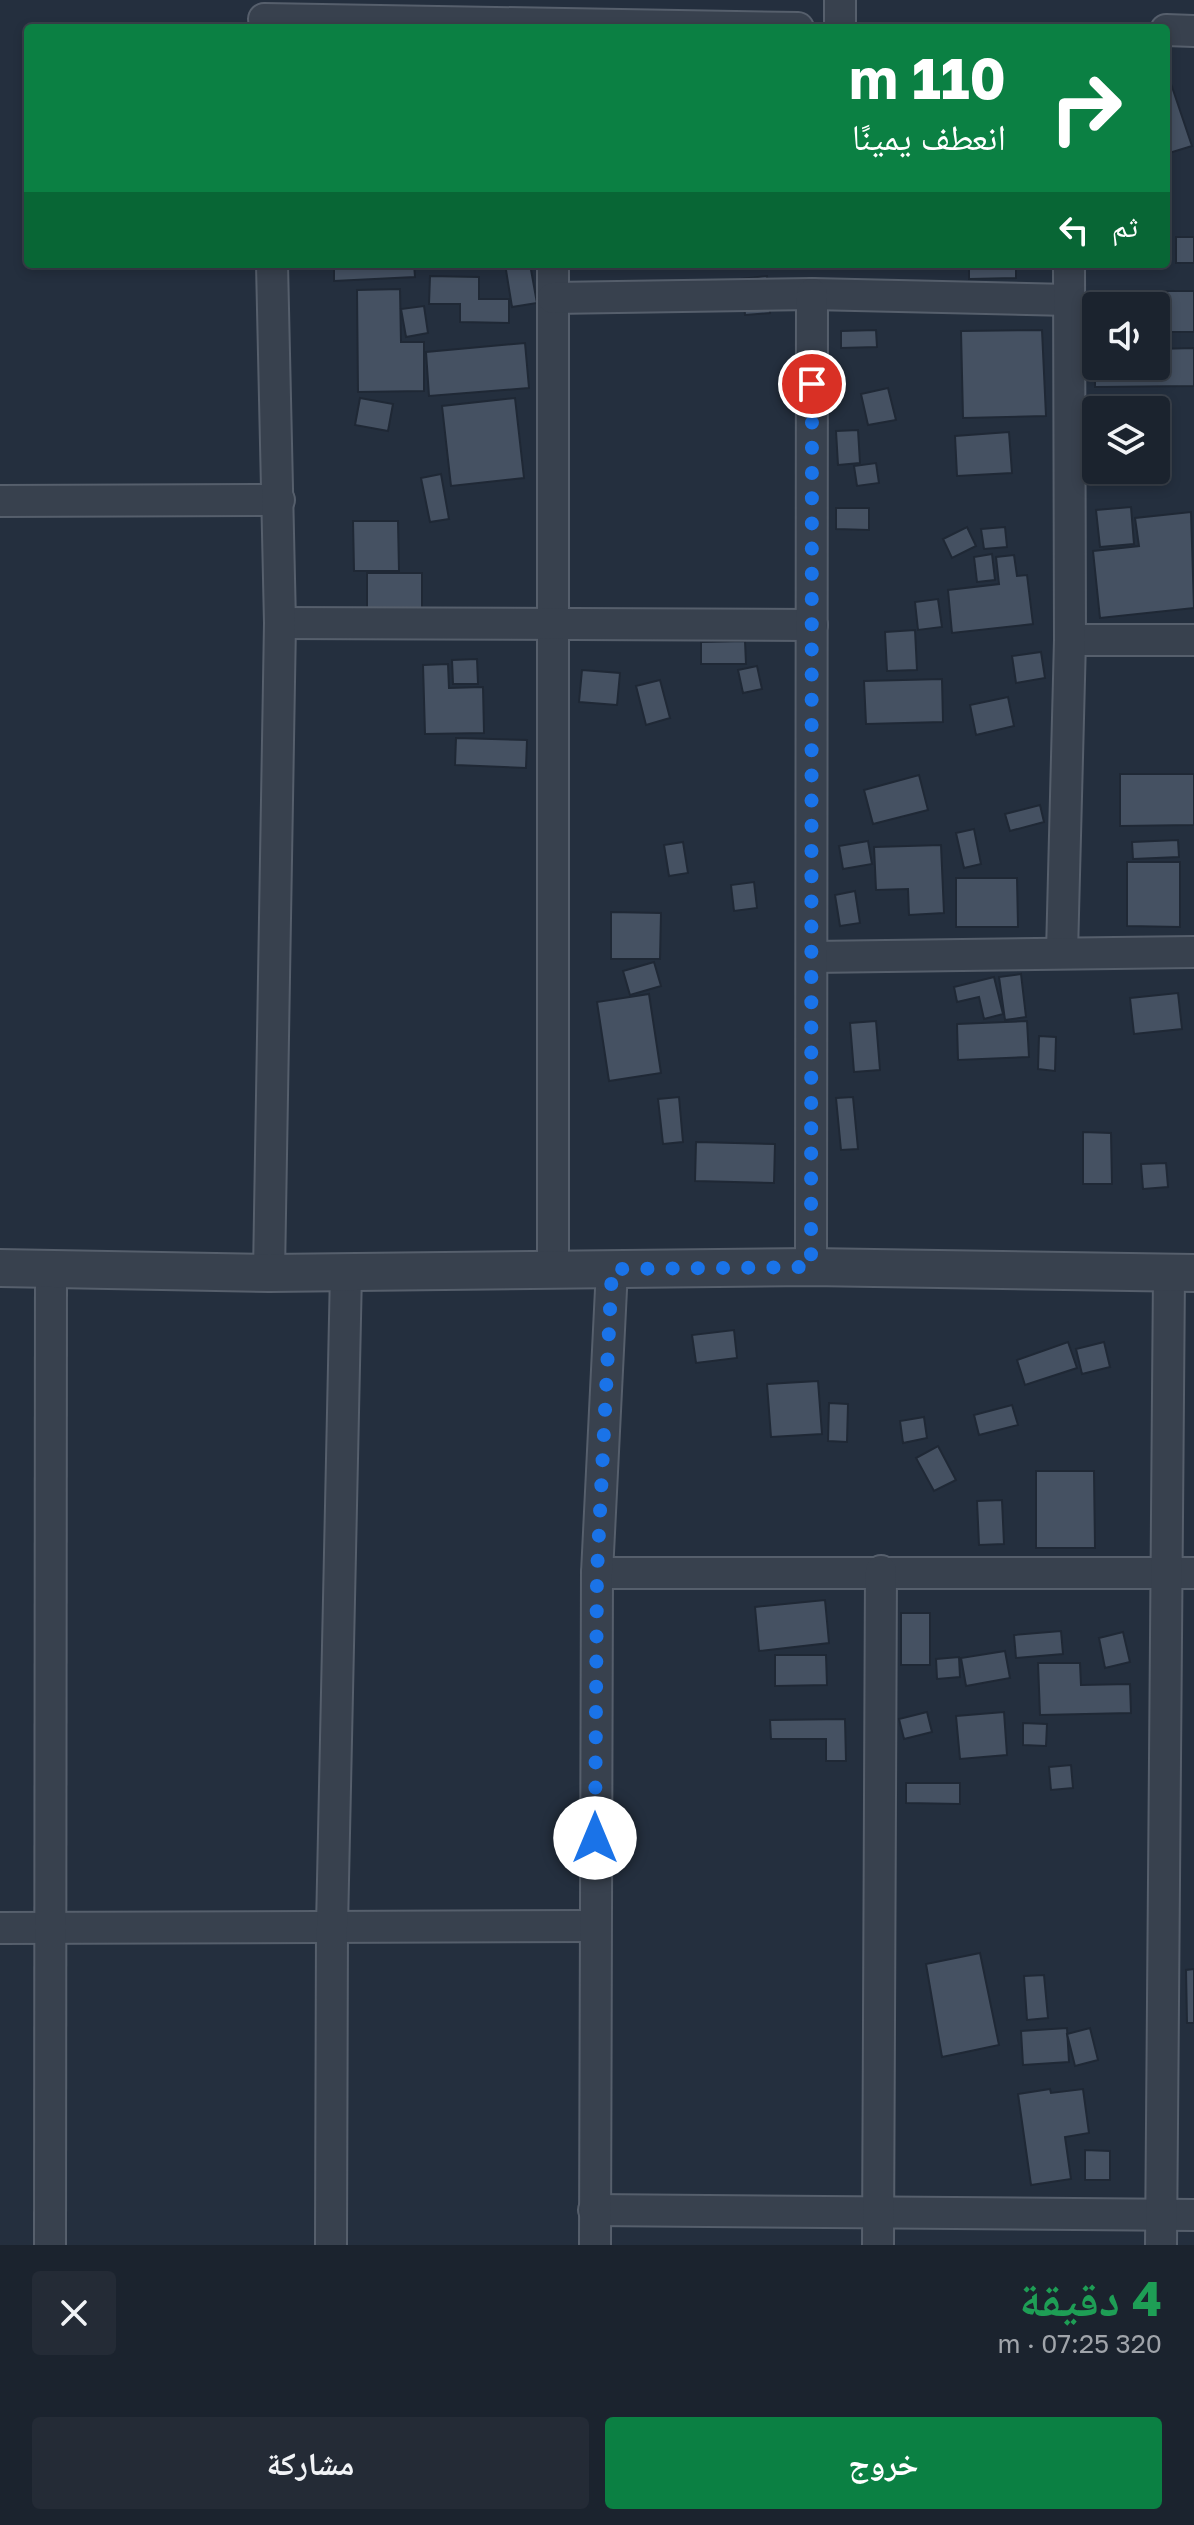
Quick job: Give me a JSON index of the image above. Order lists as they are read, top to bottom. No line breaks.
{"page":{"turn":["110 m","انعطف يمينًا"],"then":"ثم","heading":["4 دقيقة","320 m · 07:25"],"buttons":["خروج","مشاركة"]}}
